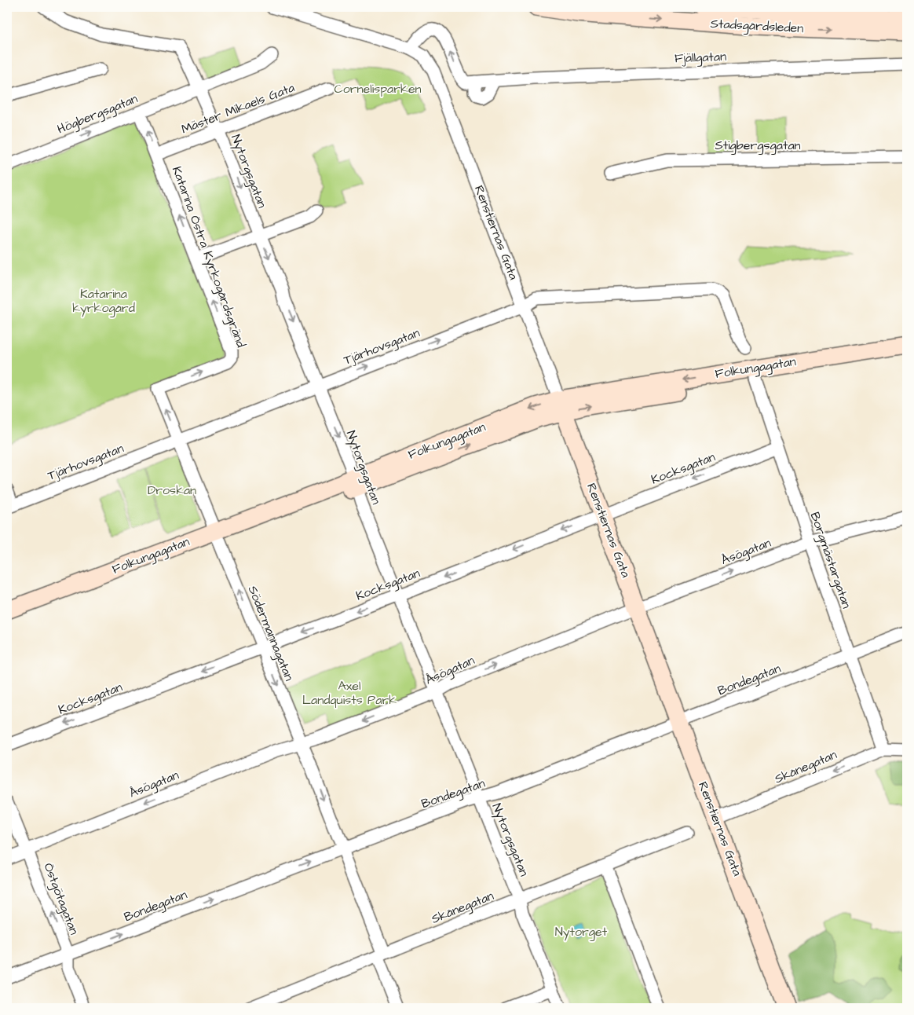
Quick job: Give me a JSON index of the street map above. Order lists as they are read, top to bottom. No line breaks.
{"streets":{"street":["Stadsgårdsleden","Fjällgatan","Mäster Mikaels Gata","Högbergsgatan","Stigbergsgatan","Nytorgsgatan","Renstiernas Gata","Katarina Östra Kyrkogårdsgränd","Tjärhovsgatan","Folkungagatan","Kocksgatan","Åsögatan","Borgmästargatan","Södermannagatan","Bondegatan","Skånegatan","Östgötagatan"]},"crossings":[["Fjällgatan","Renstiernas Gata"],["Mäster Mikaels Gata","Nytorgsgatan"],["Mäster Mikaels Gata","Katarina Östra Kyrkogårdsgränd"],["Högbergsgatan","Nytorgsgatan"],["Högbergsgatan","Katarina Östra Kyrkogårdsgränd"],["Nytorgsgatan","Tjärhovsgatan"],["Nytorgsgatan","Folkungagatan"],["Nytorgsgatan","Kocksgatan"],["Nytorgsgatan","Åsögatan"],["Nytorgsgatan","Bondegatan"],["Nytorgsgatan","Skånegatan"],["Renstiernas Gata","Tjärhovsgatan"],["Renstiernas Gata","Folkungagatan"],["Renstiernas Gata","Kocksgatan"],["Renstiernas Gata","Åsögatan"],["Renstiernas Gata","Bondegatan"],["Renstiernas Gata","Skånegatan"],["Katarina Östra Kyrkogårdsgränd","Södermannagatan"],["Tjärhovsgatan","Södermannagatan"],["Folkungagatan","Borgmästargatan"],["Folkungagatan","Södermannagatan"],["Kocksgatan","Borgmästargatan"],["Kocksgatan","Södermannagatan"],["Åsögatan","Borgmästargatan"],["Åsögatan","Södermannagatan"],["Åsögatan","Östgötagatan"],["Borgmästargatan","Bondegatan"],["Borgmästargatan","Skånegatan"],["Södermannagatan","Bondegatan"],["Södermannagatan","Skånegatan"],["Bondegatan","Östgötagatan"]],"one_way":["Fjällgatan","Nytorgsgatan","Katarina Östra Kyrkogårdsgränd","Kocksgatan","Östgötagatan"],"parks":["Cornelisparken","Katarina kyrkogård","Droskan","Axel Landquists Park","Nytorget"]}
